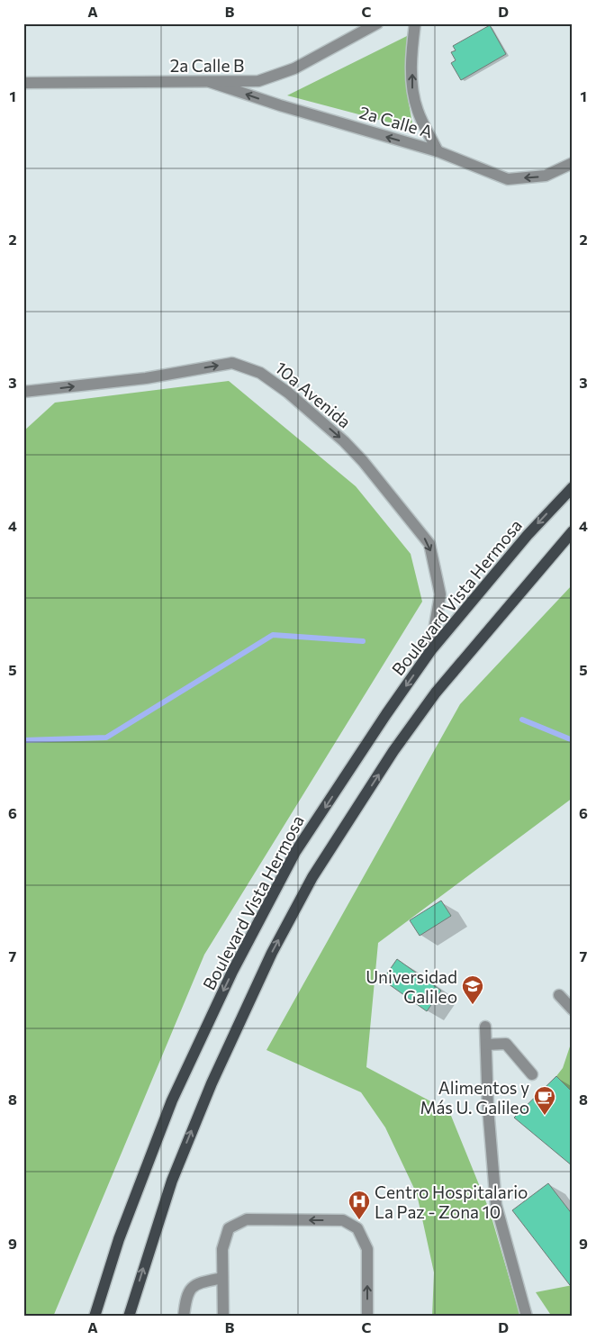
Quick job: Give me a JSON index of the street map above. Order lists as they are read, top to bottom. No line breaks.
{"streets":{"main road":["Boulevard Vista Hermosa"],"street":["2a Calle B","2a Calle A","10a Avenida"]},"crossings":[["2a Calle B","2a Calle A"],["10a Avenida","Boulevard Vista Hermosa"]],"one_way":["2a Calle A","10a Avenida"],"places":{"school or university":["Universidad Galileo"],"cafe":["Alimentos y Más U. Galileo"],"hospital":["Centro Hospitalario La Paz - Zona 10"]},"grid":{"columns":["A","B","C","D"],"rows":["1","2","3","4","5","6","7","8","9"]}}
